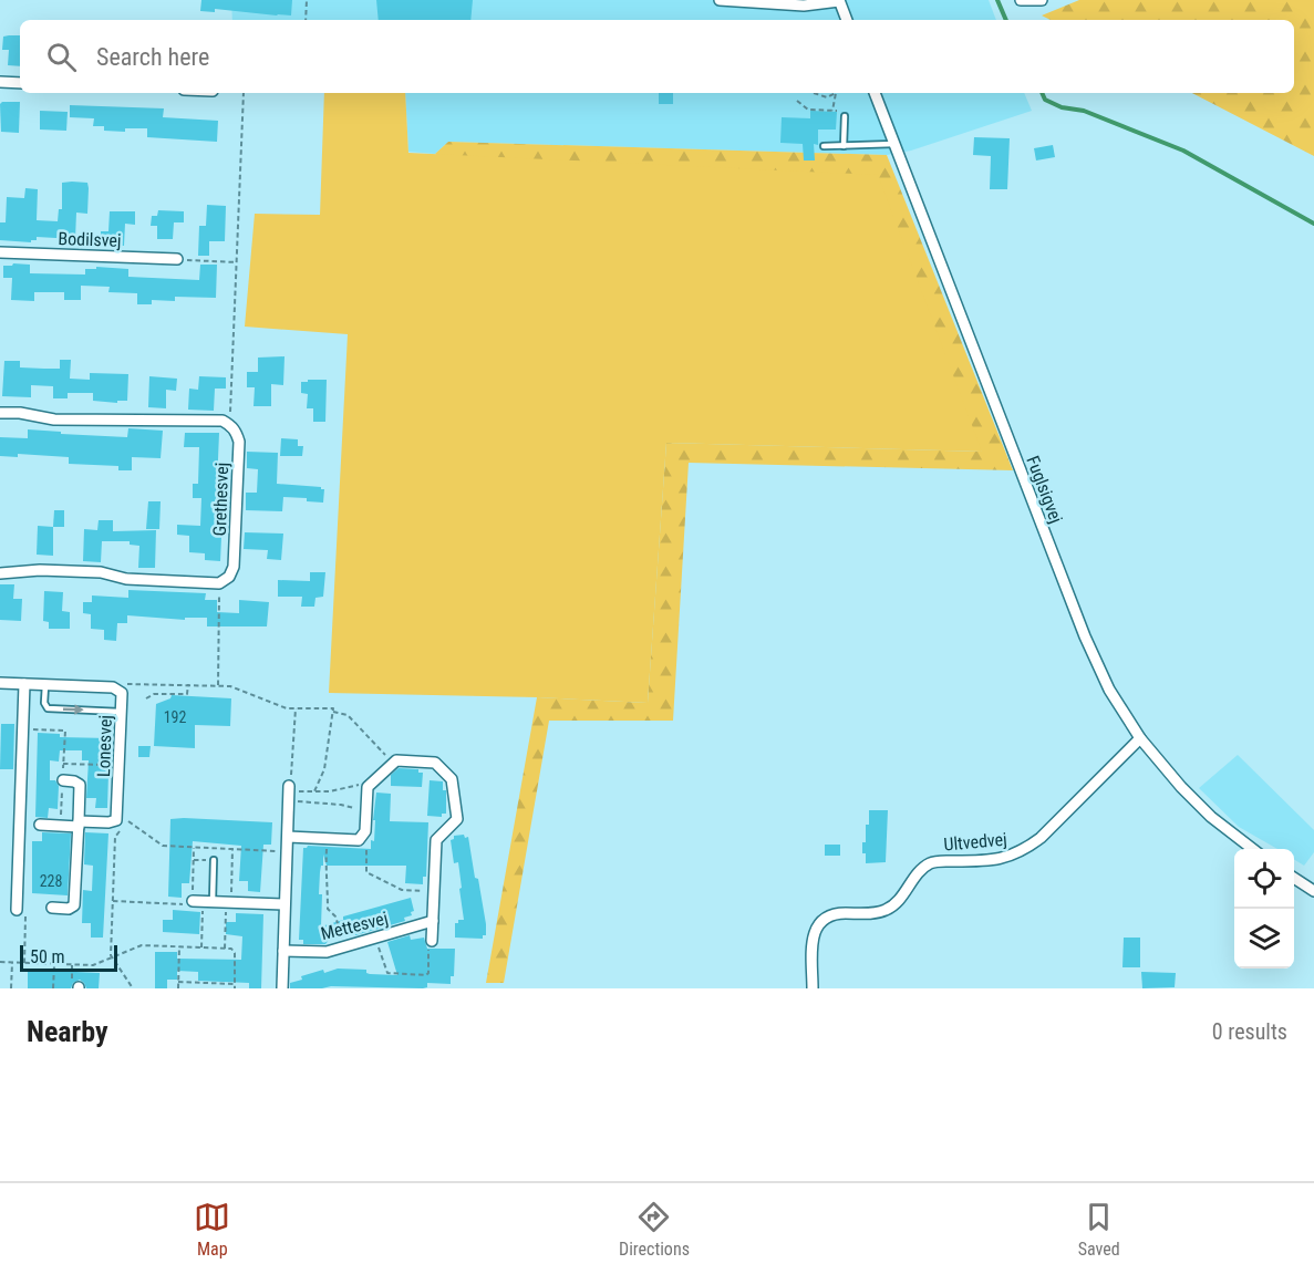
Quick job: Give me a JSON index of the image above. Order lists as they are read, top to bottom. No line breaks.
{"streets":{"street":["Bodilsvej","Fuglsigvej","Grethesvej","Lonesvej","Ultvedvej","Mettesvej"]},"crossings":[["Fuglsigvej","Ultvedvej"]],"house_numbers":["192","228"],"scale_bar":"50 m","page":{"search":"Search here","scale":"50 m","heading":["Nearby","0 results"],"nav":["Map","Directions","Saved"]}}
